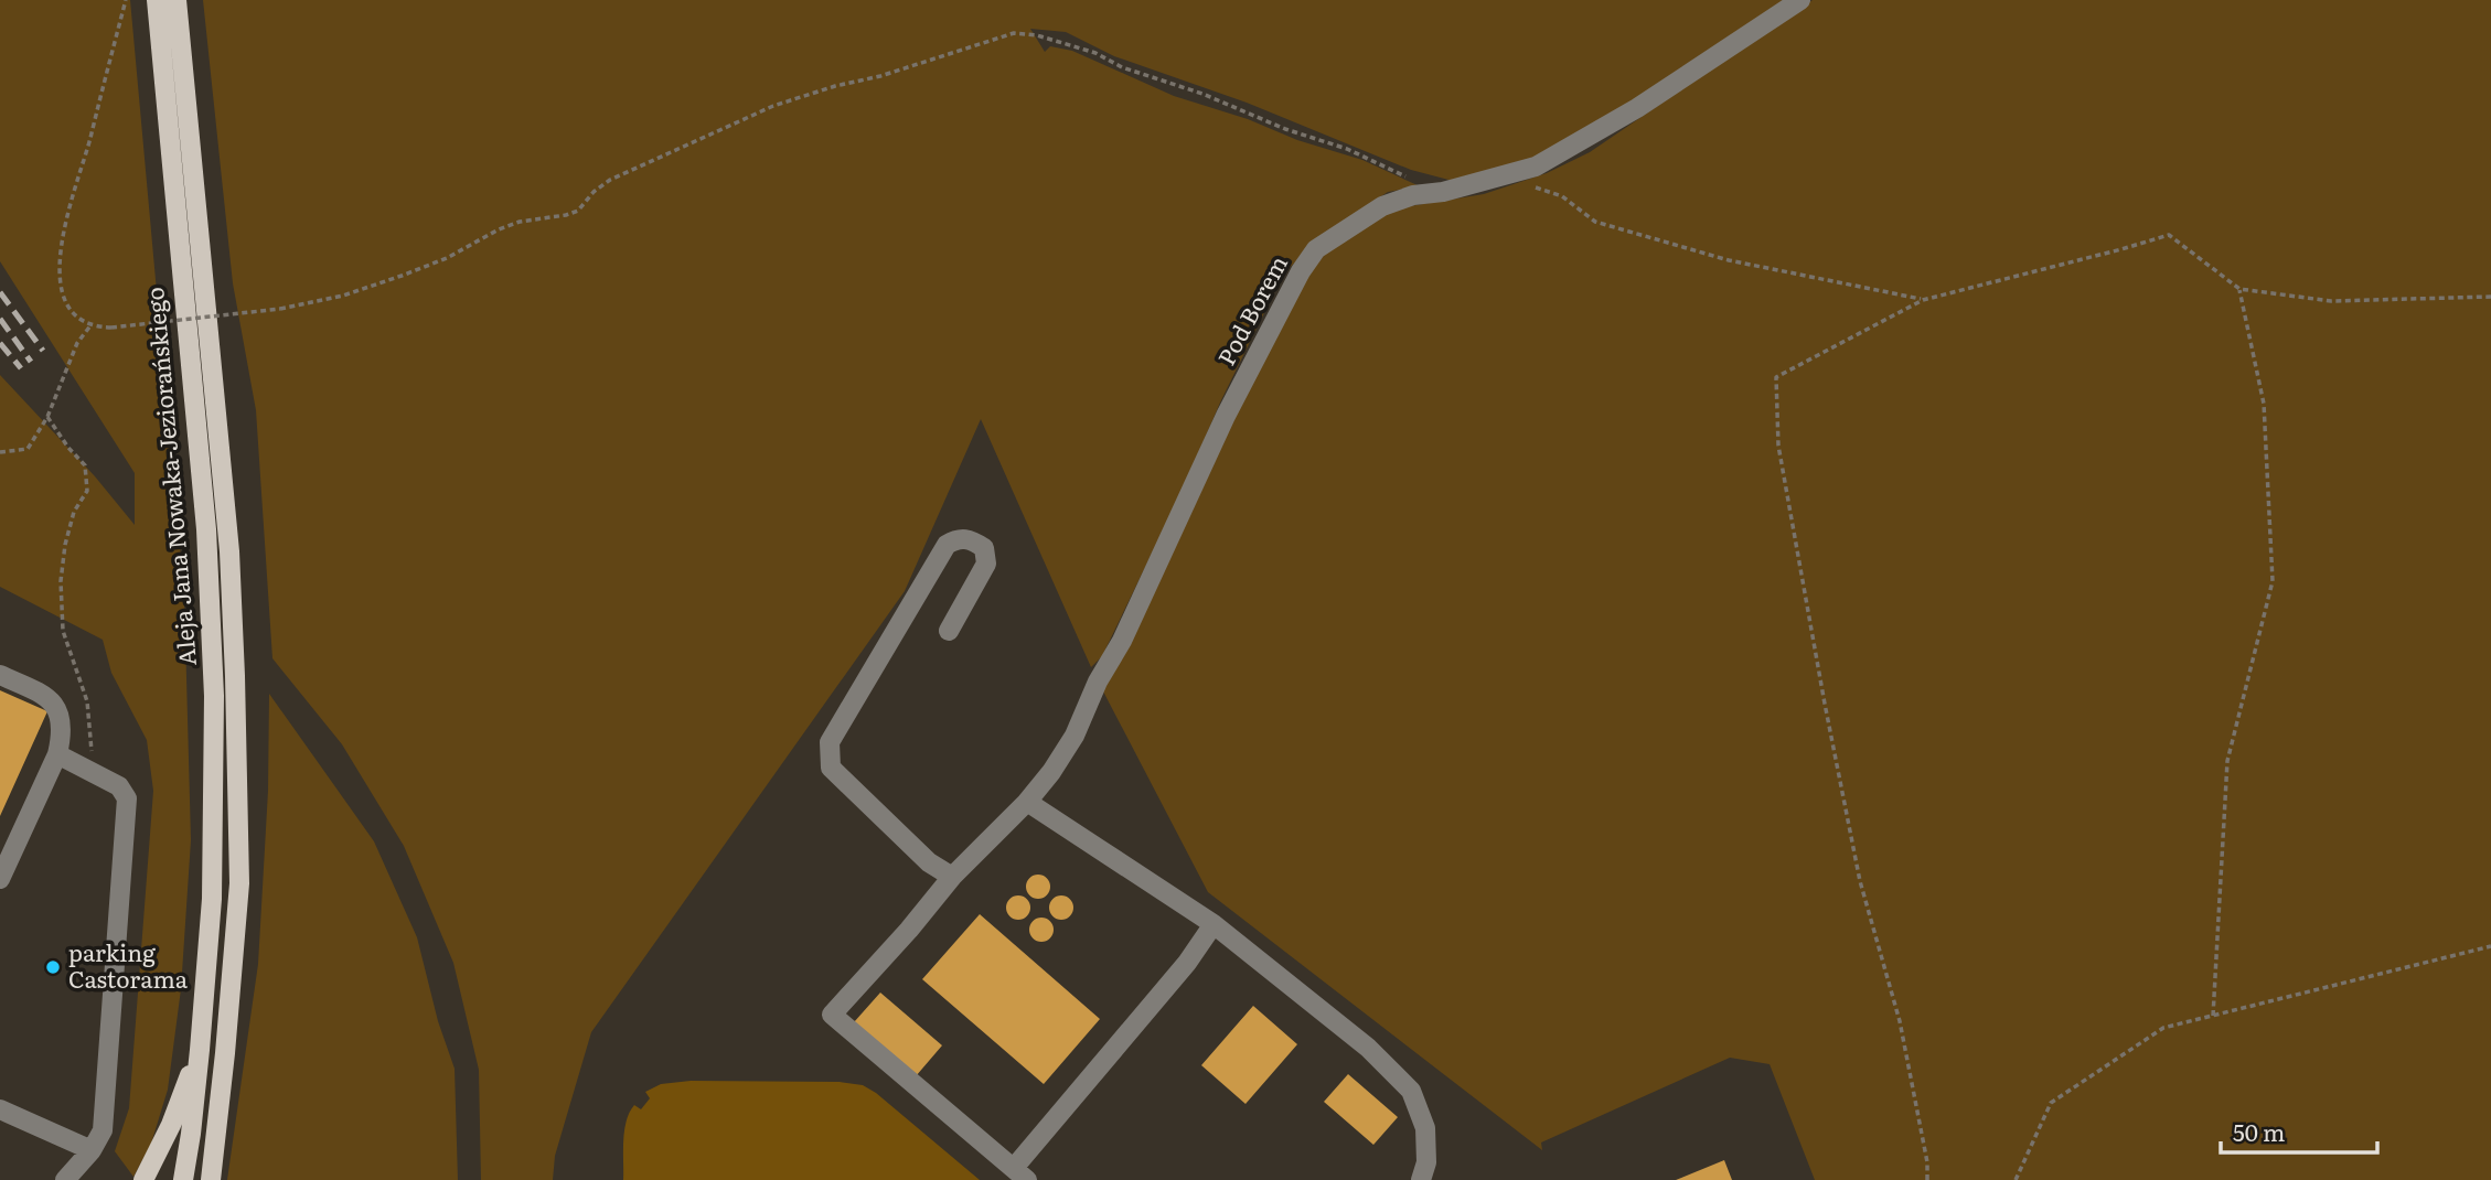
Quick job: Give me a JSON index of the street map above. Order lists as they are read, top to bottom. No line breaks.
{"streets":{"main road":["Aleja Jana Nowaka-Jeziorańskiego"],"street":["Pod Borem"]},"places":["parking Castorama"],"scale_bar":"50 m"}
